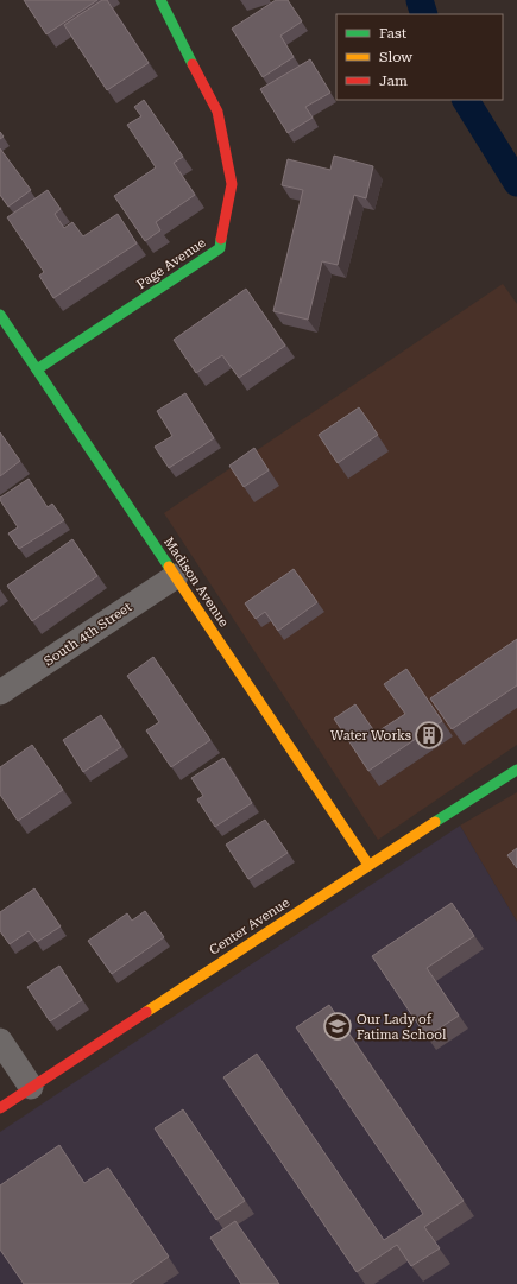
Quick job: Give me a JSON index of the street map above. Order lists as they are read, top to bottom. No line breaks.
{"streets":{"street":["Page Avenue","Madison Avenue","South 4th Street","Center Avenue"]},"crossings":[["Page Avenue","Madison Avenue"],["Madison Avenue","South 4th Street"],["Madison Avenue","Center Avenue"]],"places":{"building":["Water Works"],"school or university":["Our Lady of Fatima School"]},"legend":["Fast","Slow","Jam"]}
